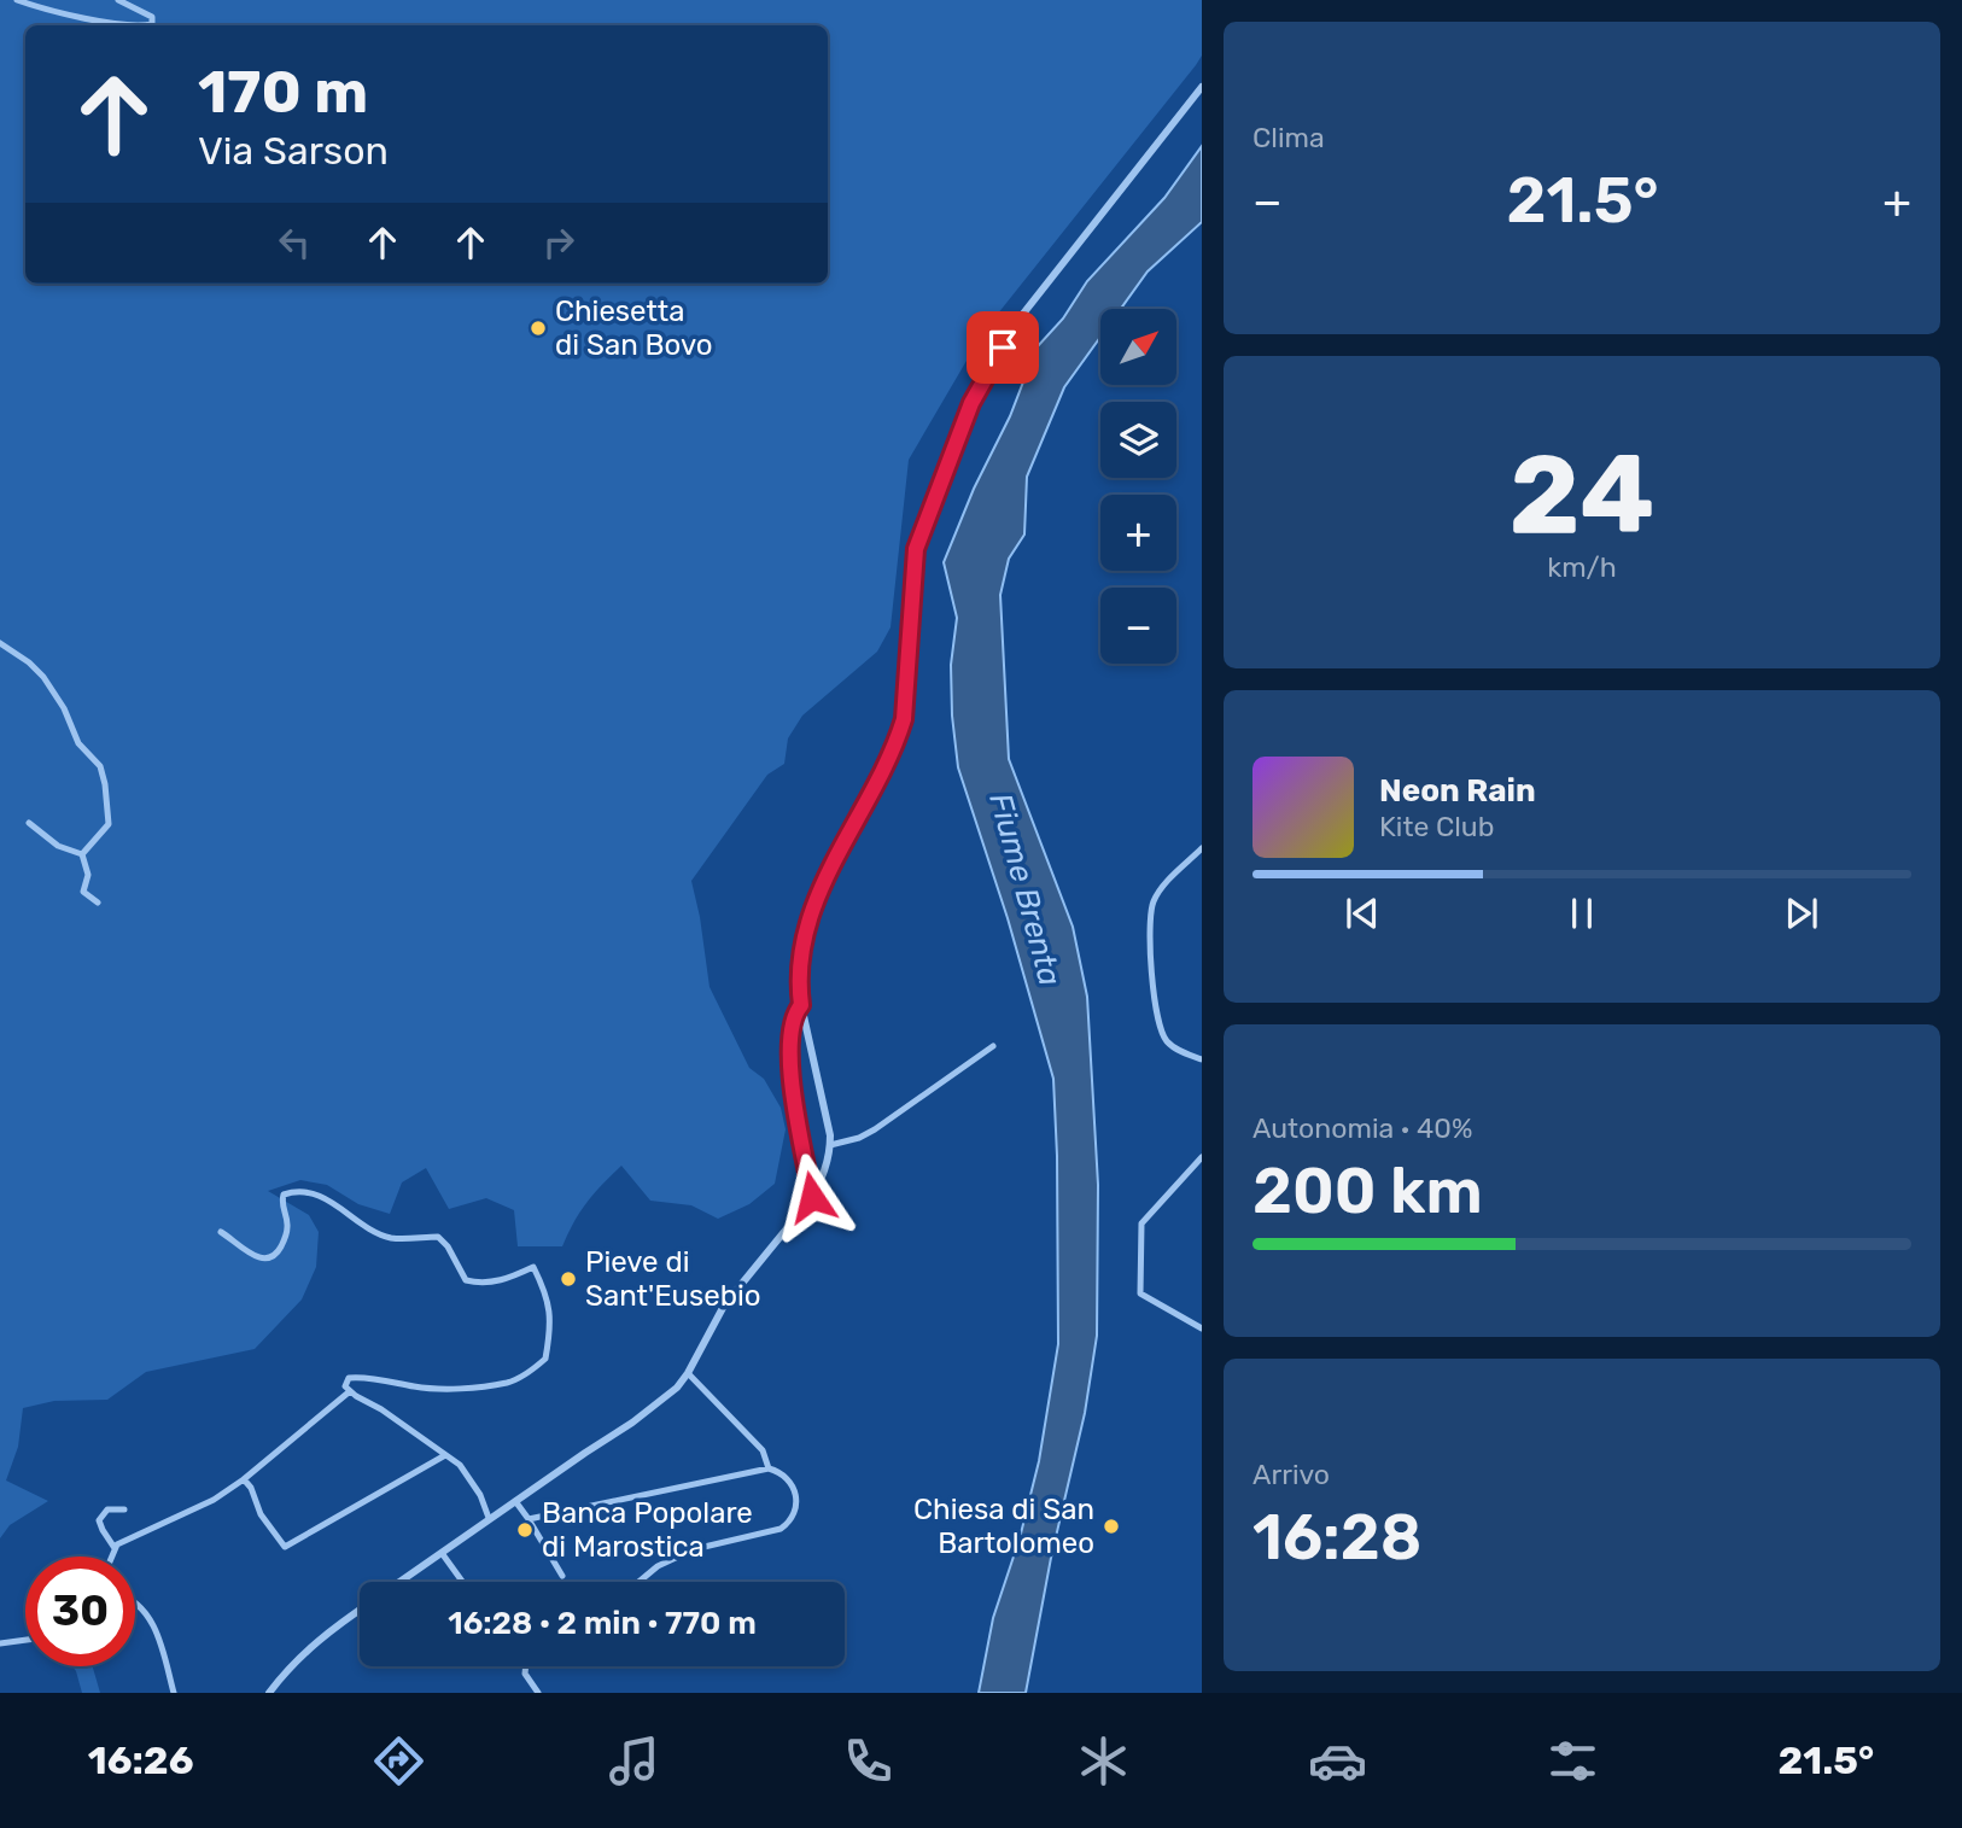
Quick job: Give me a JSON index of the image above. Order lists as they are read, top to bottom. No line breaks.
{"water":["Fiume Brenta"],"places":["Chiesetta di San Bovo","Pieve di Sant'Eusebio","Chiesa di San Bartolomeo","Banca Popolare di Marostica"],"north":"top right","page":{"tile":["Clima",["24","km/h"],["Autonomia · 40%","200 km"],["Arrivo","16:28"]],"turn":["170 m","Via Sarson"],"heat":["−","21.5°","+"],"map_buttons":["+","−"],"song":["Neon Rain","Kite Club"],"limit":"30","trip":"16:28 · 2 min · 770 m","tabs":["16:26","21.5°"]}}
